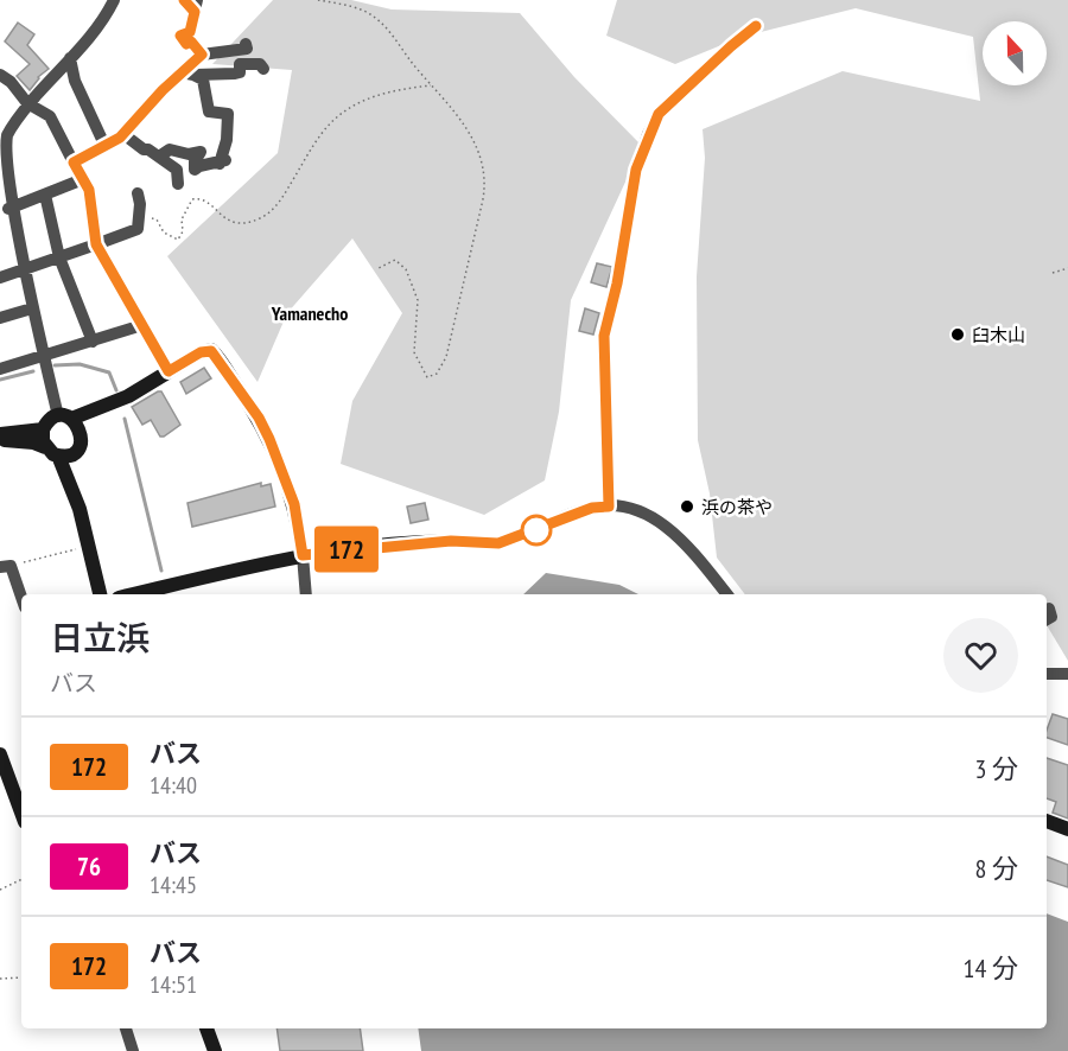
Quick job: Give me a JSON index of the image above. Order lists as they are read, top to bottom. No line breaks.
{"districts":["Yamanecho"],"places":["臼木山","浜の茶や"],"lines":["bus line 172"],"north":"top","page":{"on_map":"172","heading":["日立浜","バス"],"list":[{"mark":"172","name":"バス","note":"14:40","value":"3 分"},{"mark":"76","name":"バス","note":"14:45","value":"8 分"},{"mark":"172","name":"バス","note":"14:51","value":"14 分"}]}}
